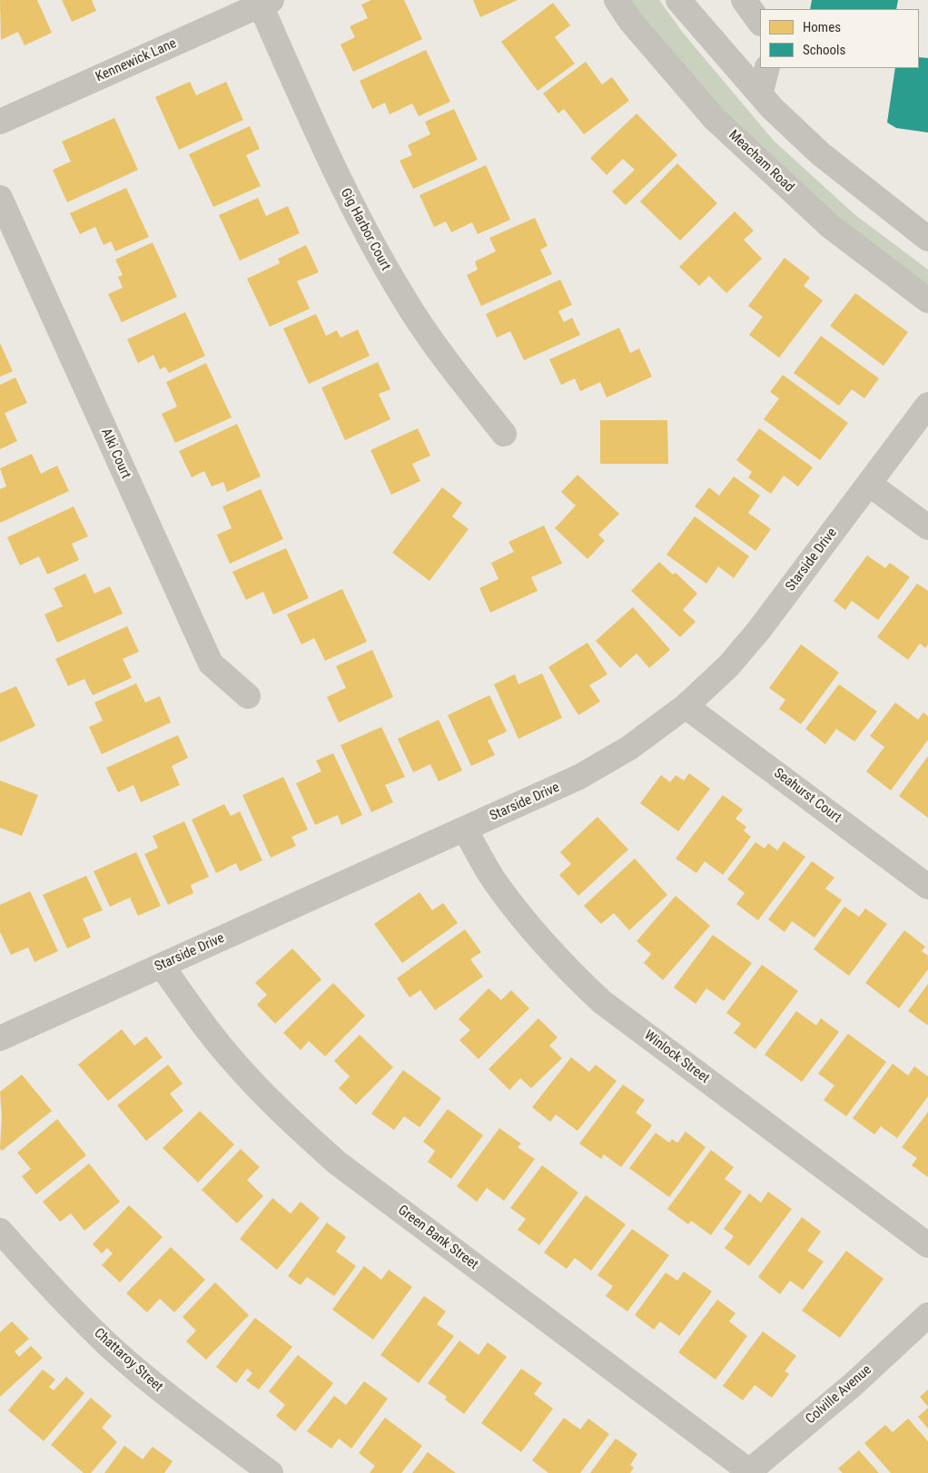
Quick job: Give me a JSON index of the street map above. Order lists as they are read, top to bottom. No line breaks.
{"streets":{"street":["Kennewick Lane","Meacham Road","Gig Harbor Court","Alki Court","Starside Drive","Seahurst Court","Winlock Street","Green Bank Street","Chattaroy Street","Colville Avenue"]},"crossings":[["Kennewick Lane","Gig Harbor Court"],["Starside Drive","Seahurst Court"],["Starside Drive","Winlock Street"],["Starside Drive","Green Bank Street"],["Green Bank Street","Colville Avenue"]],"legend":["Homes","Schools"]}
